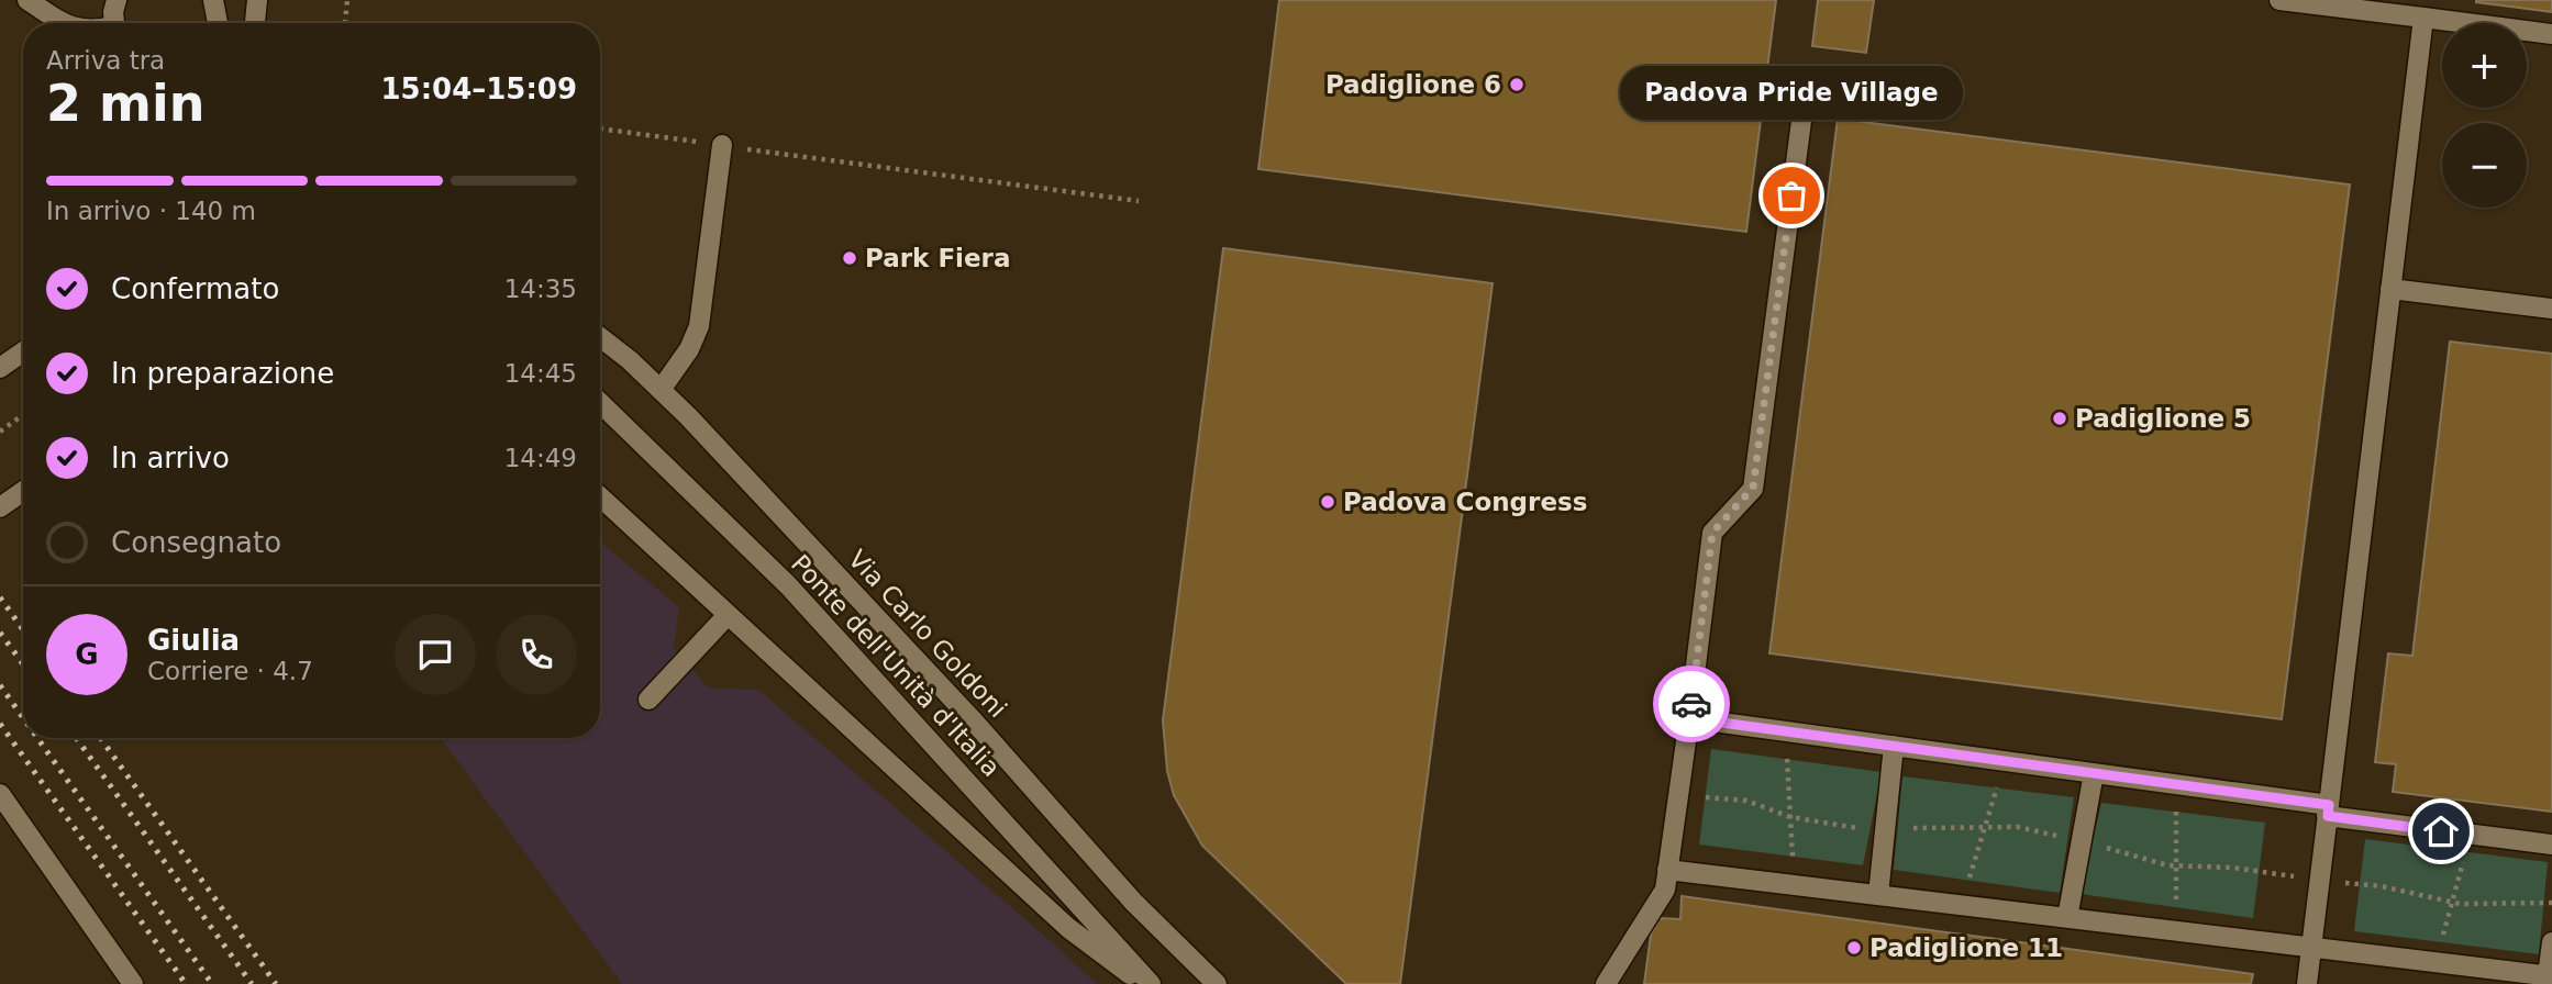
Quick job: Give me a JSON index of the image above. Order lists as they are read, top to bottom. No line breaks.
{"streets":{"street":["Via Carlo Goldoni","Ponte dell'Unità d'Italia"]},"places":["Padiglione 6","Padova Pride Village","Park Fiera","Padiglione 5","Padova Congress","Padiglione 11"],"page":{"map_buttons":["+","−"],"heading":["2 min","Arriva tra","15:04–15:09"],"panel":["Giulia","Corriere · 4.7"],"bubble":"Padova Pride Village","bar":"In arrivo · 140 m","list":[["Confermato","14:35"],["In preparazione","14:45"],["In arrivo","14:49"],"Consegnato"],"round":"G"}}
